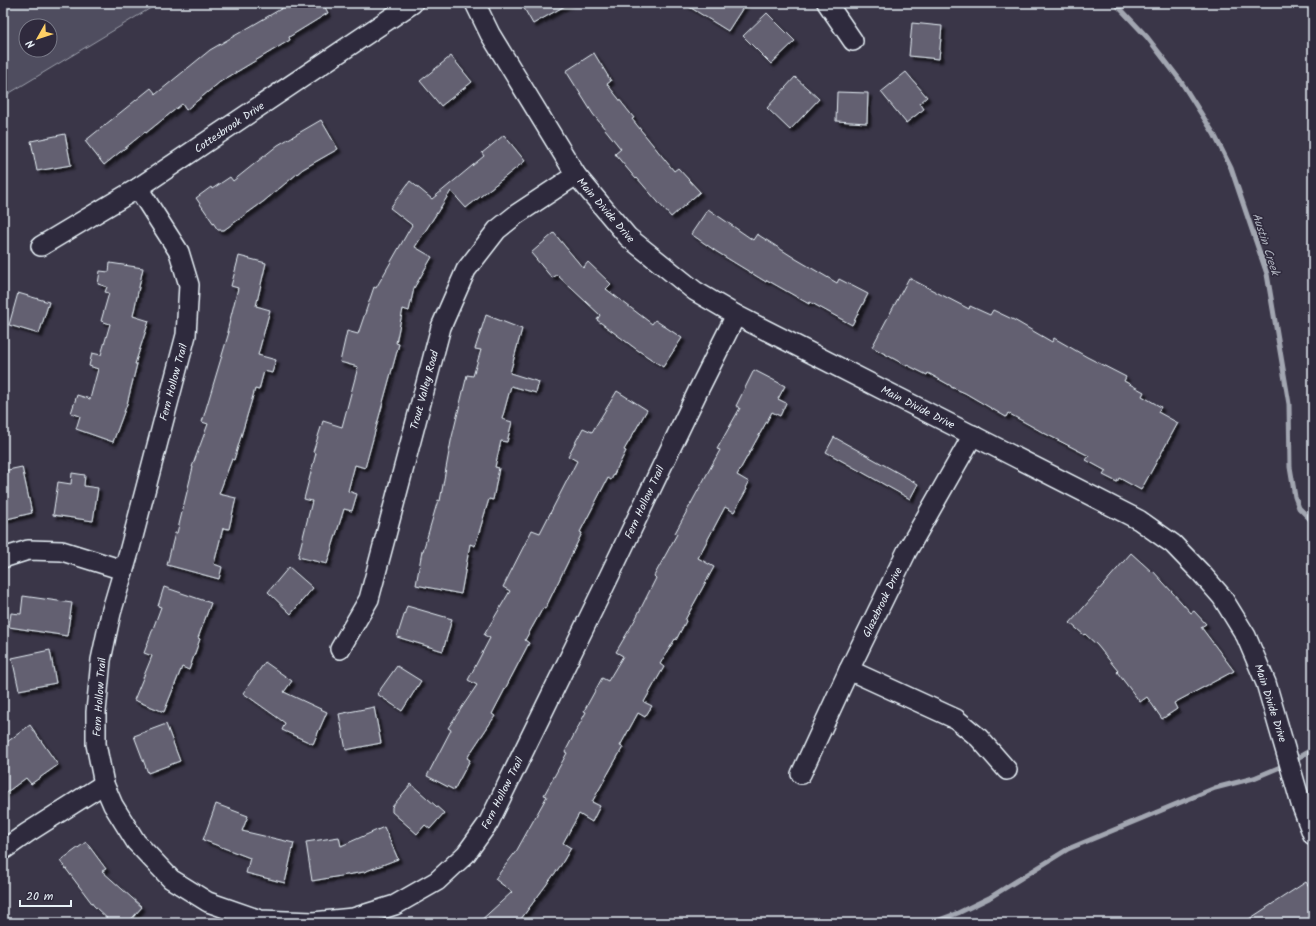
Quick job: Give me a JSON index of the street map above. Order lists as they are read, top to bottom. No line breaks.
{"streets":{"street":["Cottesbrook Drive","Main Divide Drive","Fern Hollow Trail","Trout Valley Road","Glazebrook Drive"]},"crossings":[["Cottesbrook Drive","Fern Hollow Trail"],["Main Divide Drive","Fern Hollow Trail"],["Main Divide Drive","Trout Valley Road"],["Main Divide Drive","Glazebrook Drive"]],"water":["Austin Creek"],"scale_bar":"20 m","north":"bottom left"}
